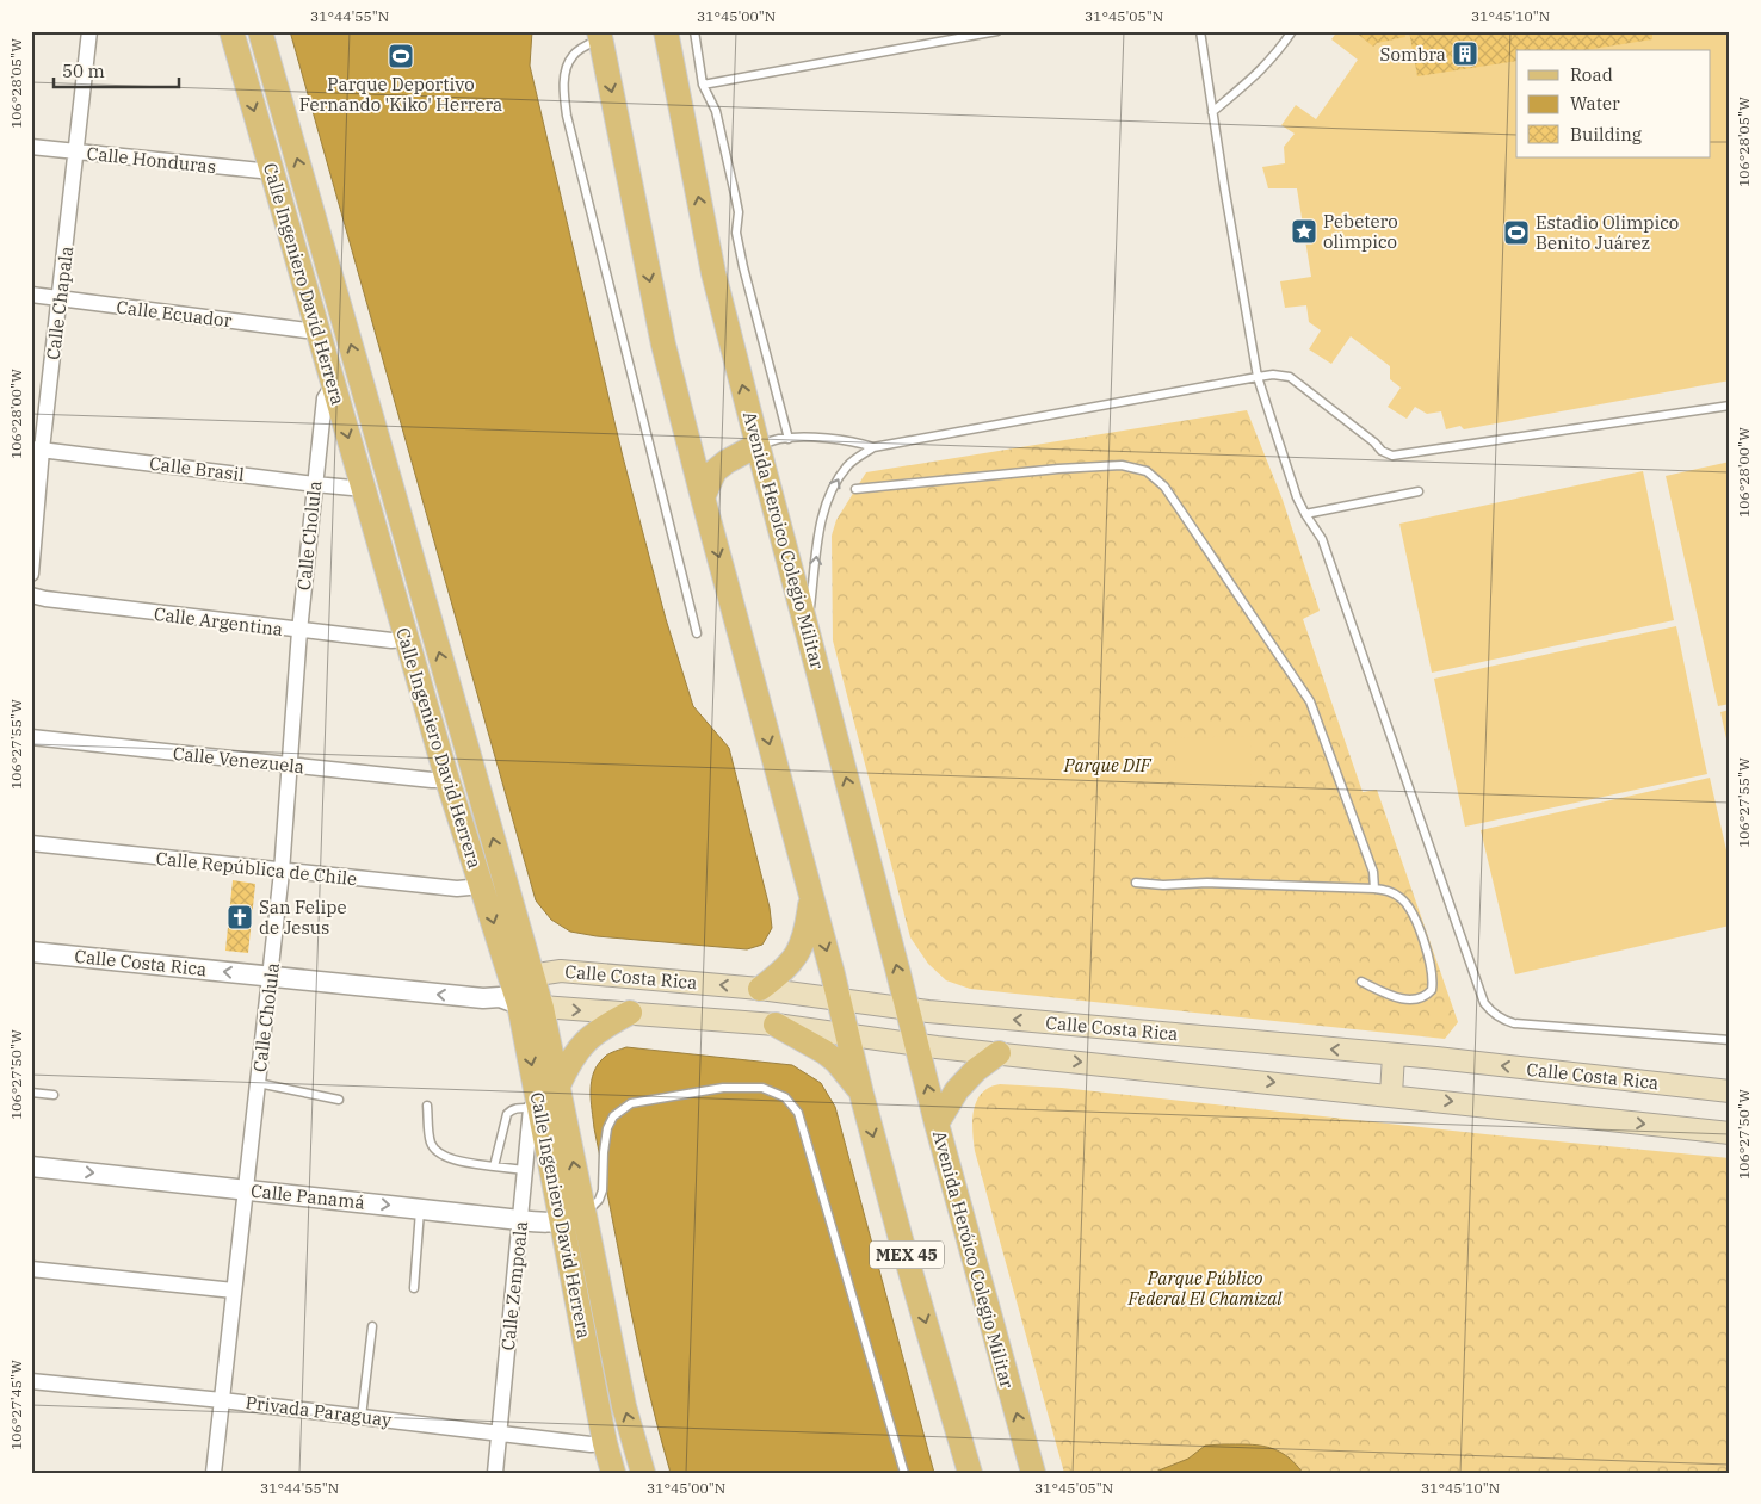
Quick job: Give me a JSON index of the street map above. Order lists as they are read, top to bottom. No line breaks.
{"streets":{"main road":["Calle Ingeniero David Herrera","Avenida Heroico Colegio Militar","Calle Costa Rica","MEX 45","Avenida Heróico Colegio Militar"],"street":["Calle Honduras","Calle Chapala","Calle Ecuador","Calle Brasil","Calle Cholula","Calle Argentina","Calle Venezuela","Calle República de Chile","Calle Panamá","Calle Zempoala","Privada Paraguay"]},"crossings":[["Calle Honduras","Calle Ingeniero David Herrera"],["Calle Honduras","Calle Chapala"],["Calle Ingeniero David Herrera","Calle Ecuador"],["Calle Ingeniero David Herrera","Calle Brasil"],["Calle Ingeniero David Herrera","Calle Cholula"],["Calle Ingeniero David Herrera","Calle Argentina"],["Calle Ingeniero David Herrera","Calle Venezuela"],["Calle Ingeniero David Herrera","Calle República de Chile"],["Calle Ingeniero David Herrera","Calle Costa Rica"],["Calle Ingeniero David Herrera","Calle Panamá"],["Calle Ingeniero David Herrera","Calle Zempoala"],["Calle Ingeniero David Herrera","Privada Paraguay"],["Calle Chapala","Calle Ecuador"],["Calle Chapala","Calle Brasil"],["Calle Brasil","Calle Cholula"],["Calle Cholula","Calle Argentina"],["Calle Cholula","Calle Venezuela"],["Calle Cholula","Calle República de Chile"],["Calle Cholula","Calle Costa Rica"],["Calle Cholula","Calle Panamá"],["Calle Cholula","Privada Paraguay"],["Avenida Heroico Colegio Militar","Calle Costa Rica"],["Avenida Heroico Colegio Militar","Avenida Heróico Colegio Militar"],["Calle Costa Rica","MEX 45"],["Calle Costa Rica","Avenida Heróico Colegio Militar"],["Calle Panamá","Calle Zempoala"],["Calle Zempoala","Privada Paraguay"]],"parks":["Parque DIF","Parque Público Federal El Chamizal"],"places":{"building":["Sombra"],"sports":["Parque Deportivo Fernando 'Kiko' Herrera","Estadio Olimpico Benito Juárez"],"place":["Pebetero olìmpico"],"church":["San Felipe de Jesus"]},"legend":["Road","Water","Building"],"scale_bar":"50 m","coordinates":["31°44'55\"N","31°45'00\"N","31°45'05\"N","31°45'10\"N","106°28'05\"W","106°28'00\"W","106°27'55\"W","106°27'50\"W","106°27'45\"W"]}
